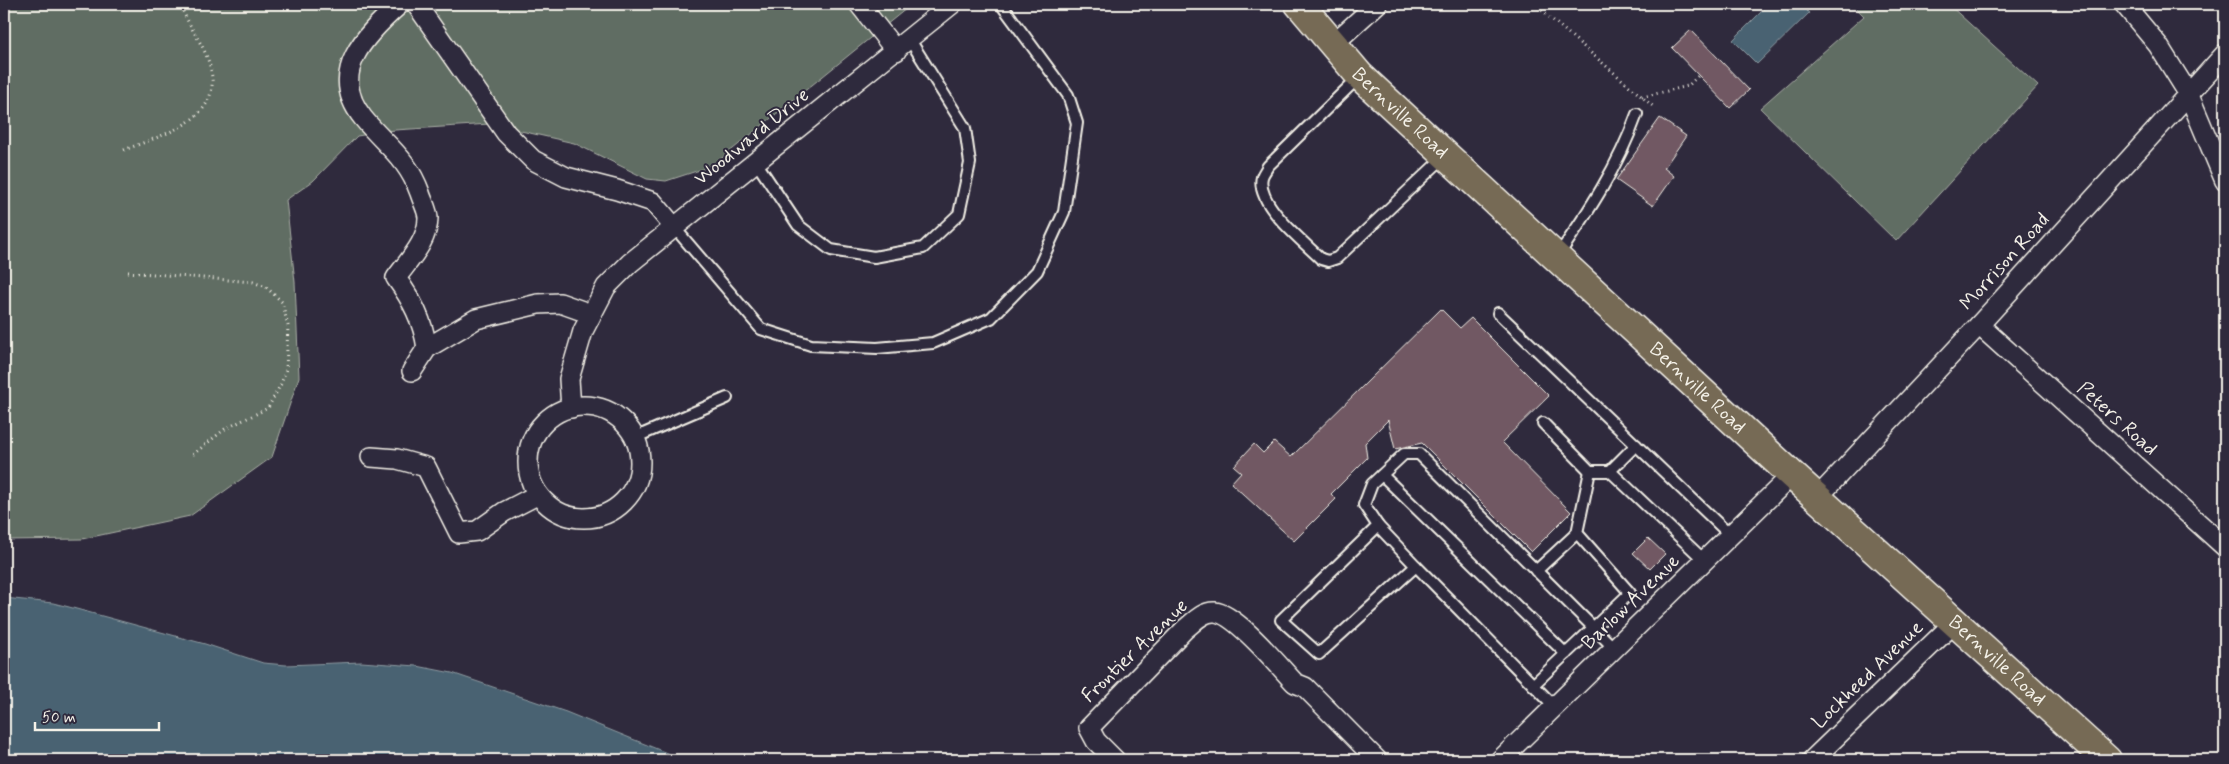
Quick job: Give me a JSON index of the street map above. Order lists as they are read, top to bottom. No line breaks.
{"streets":{"main road":["Bernville Road"],"street":["Woodward Drive","Morrison Road","Peters Road","Barlow Avenue","Frontier Avenue","Lockheed Avenue"]},"crossings":[["Bernville Road","Morrison Road"],["Bernville Road","Barlow Avenue"],["Bernville Road","Lockheed Avenue"],["Morrison Road","Peters Road"]],"scale_bar":"50 m"}
